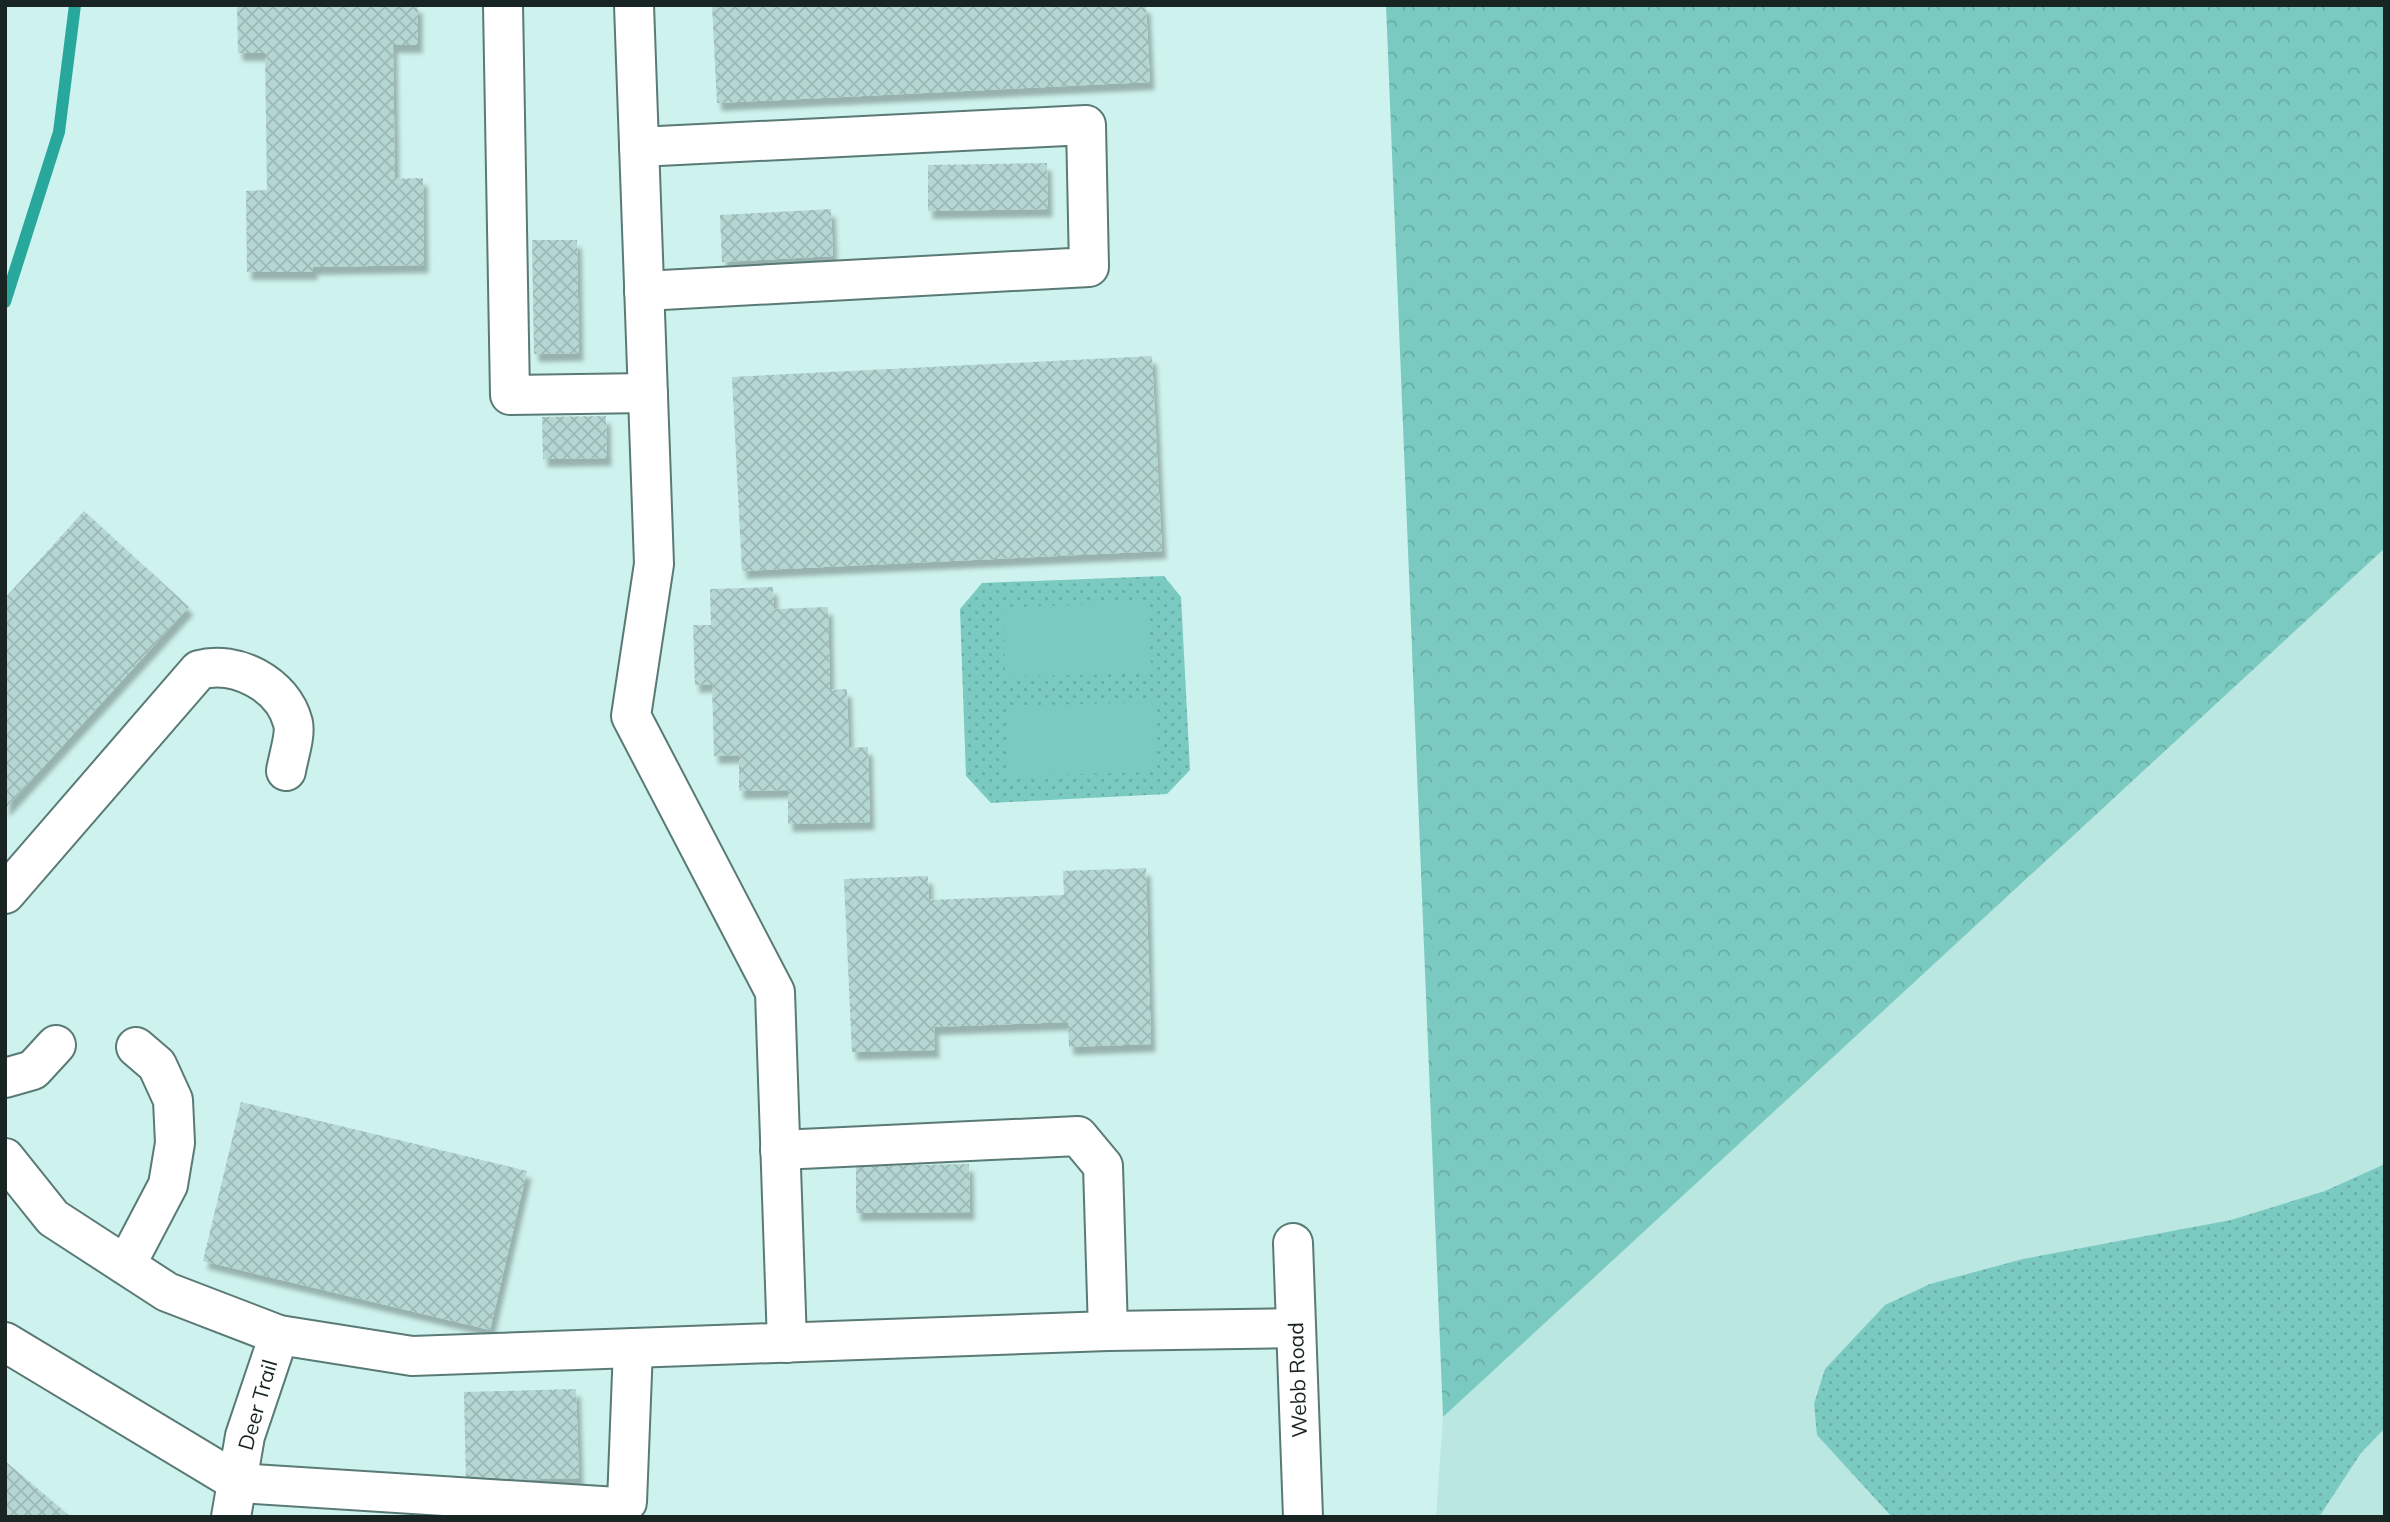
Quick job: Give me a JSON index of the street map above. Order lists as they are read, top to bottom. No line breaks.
{"streets":{"street":["Webb Road","Deer Trail"]}}
